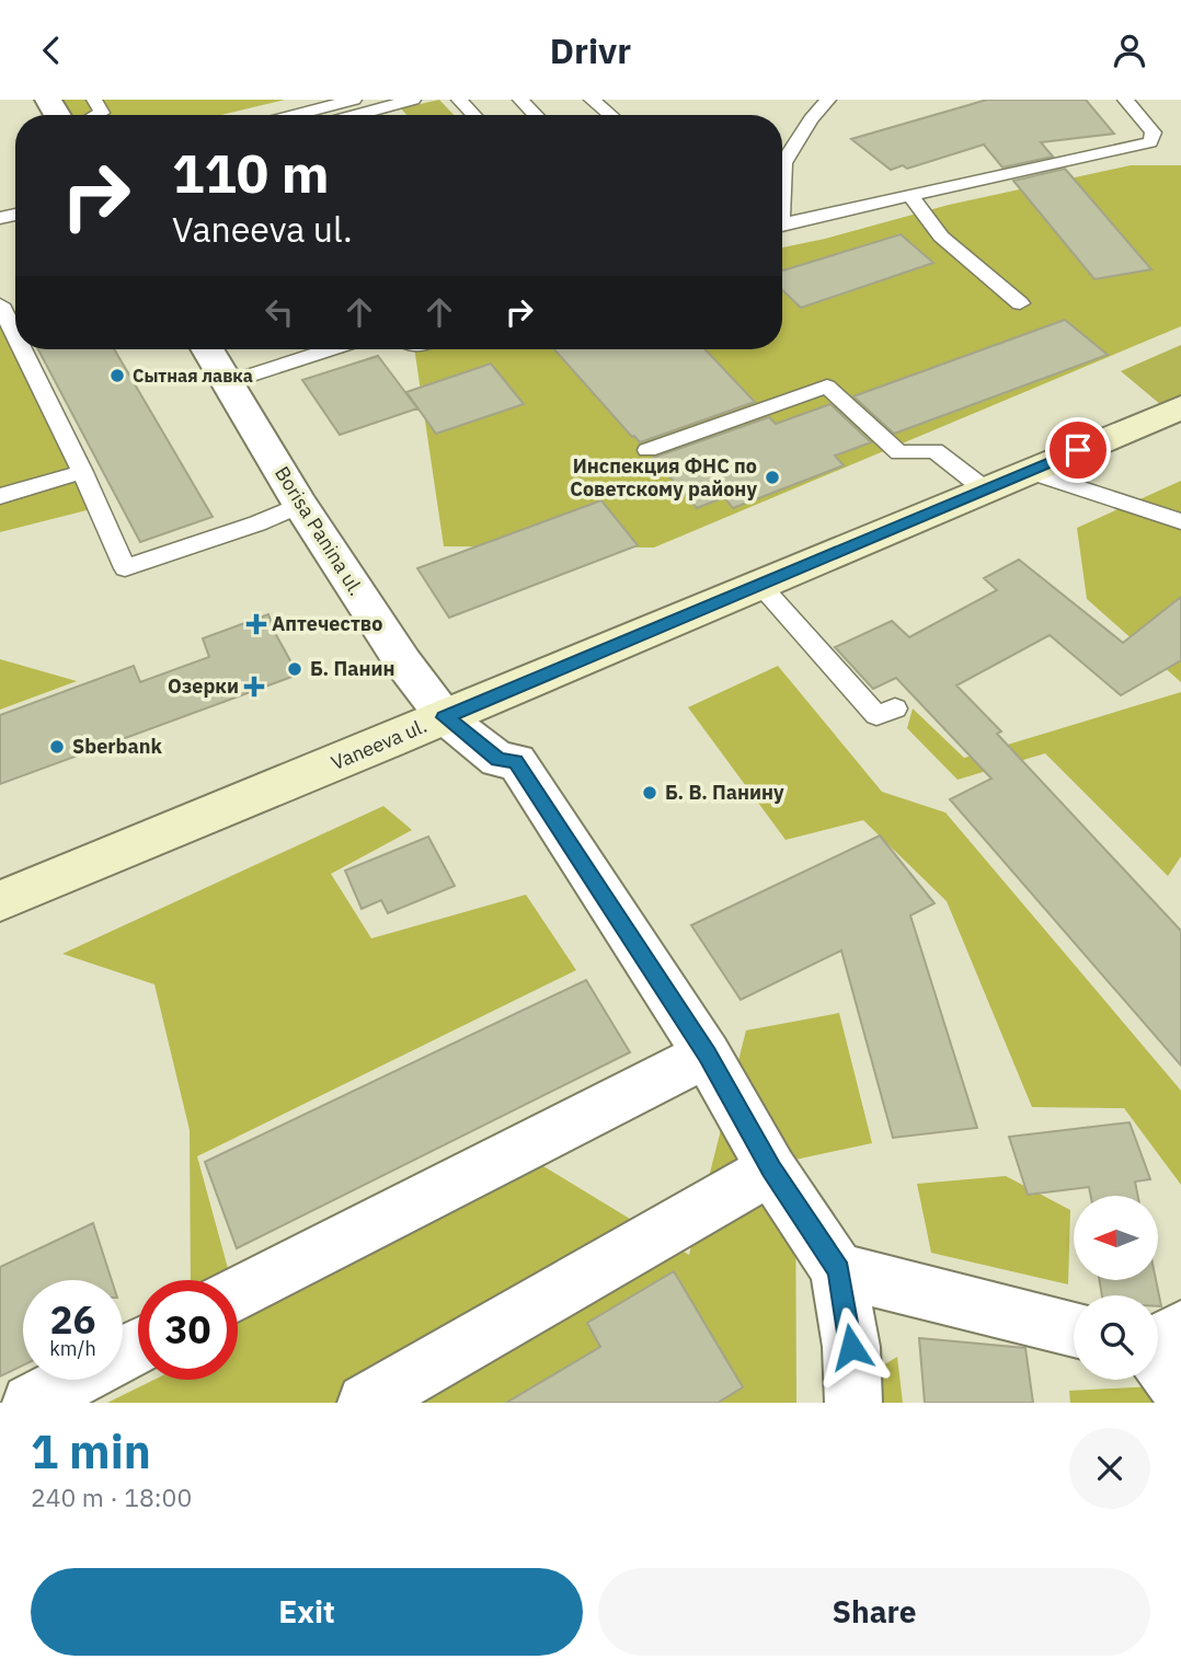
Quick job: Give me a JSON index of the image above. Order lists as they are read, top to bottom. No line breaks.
{"streets":{"main road":["Vaneeva ul."],"street":["Borisa Panina ul."]},"crossings":[["Borisa Panina ul.","Vaneeva ul."]],"places":{"other":["Сытная лавка","Инспекция ФНС по Советскому району","Б. Панин","Sberbank","Б. В. Панину"],"health":["Аптечество","Озерки"]},"north":"left","page":{"header":"Drivr","turn":["110 m","Vaneeva ul."],"speed":"26 km/h","limit":"30","heading":["1 min","240 m · 18:00"],"buttons":["Exit","Share"]}}
